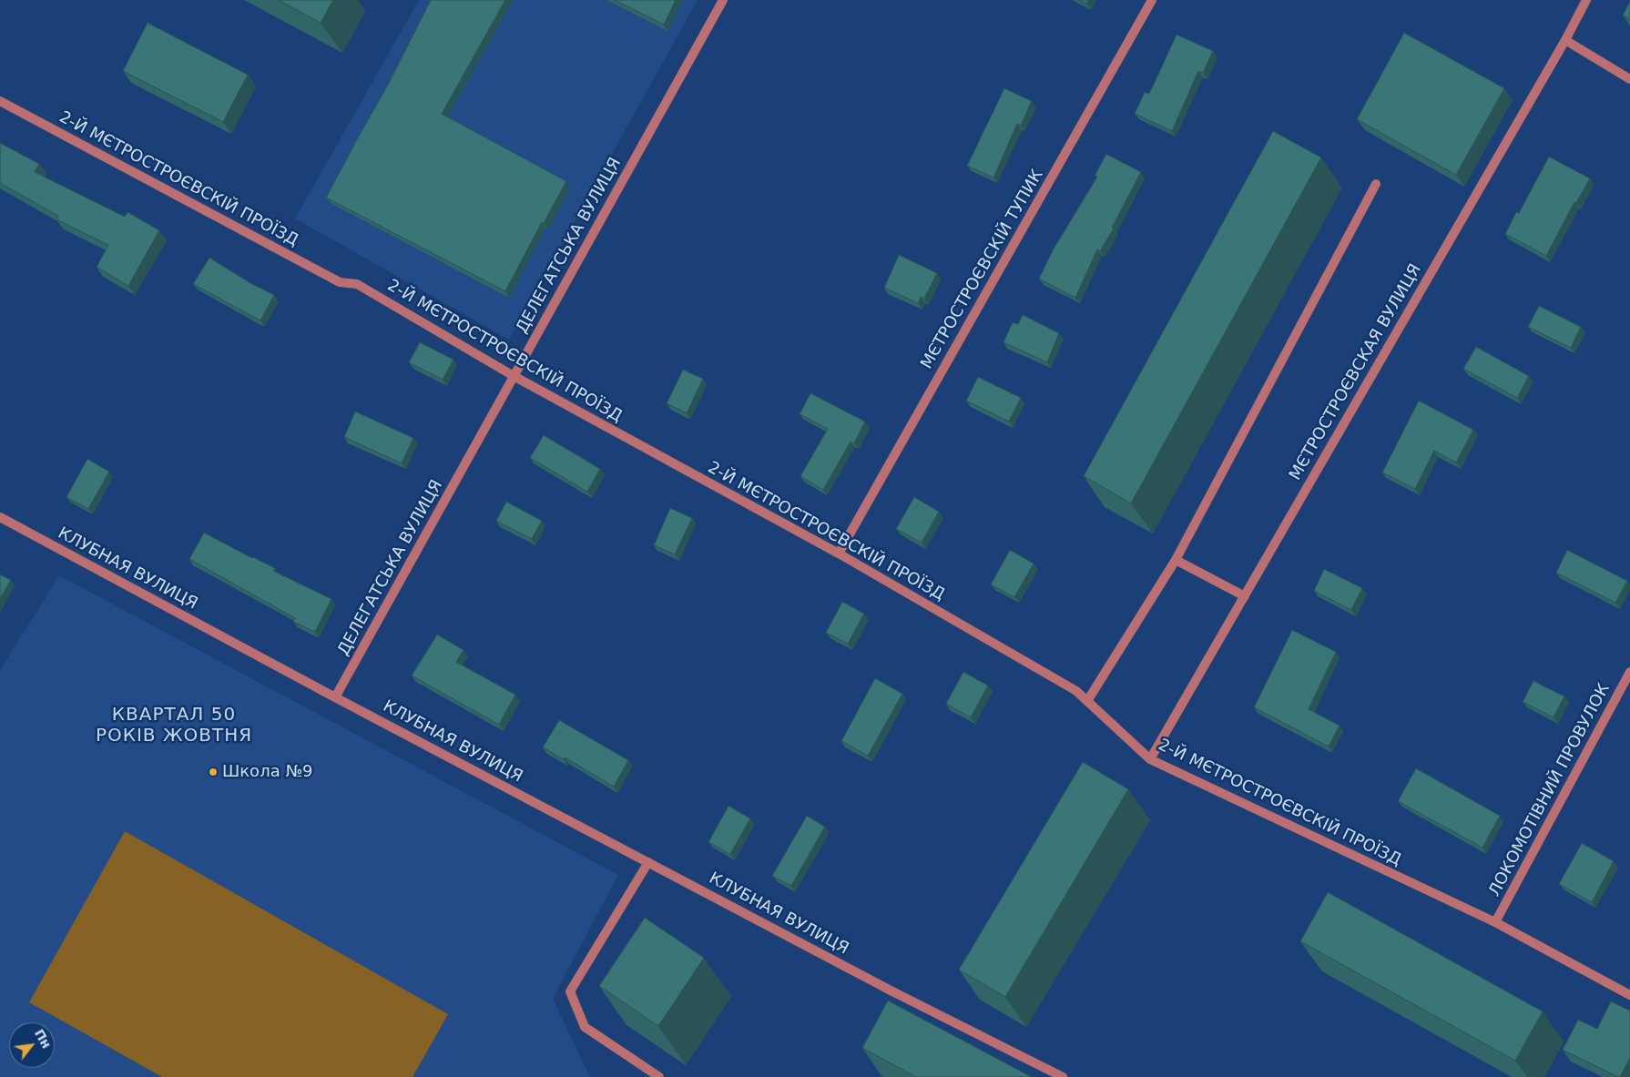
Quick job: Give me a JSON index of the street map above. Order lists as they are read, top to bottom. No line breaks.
{"streets":{"street":["2-Й МЄТРОСТРОЄВСКІЙ ПРОЇЗД","ДЕЛЕГАТСЬКА ВУЛИЦЯ","МЄТРОСТРОЄВСКІЙ ТУПИК","МЄТРОСТРОЄВСКАЯ ВУЛИЦЯ","КЛУБНАЯ ВУЛИЦЯ","ЛОКОМОТІВНИЙ ПРОВУЛОК"]},"crossings":[["2-Й МЄТРОСТРОЄВСКІЙ ПРОЇЗД","ДЕЛЕГАТСЬКА ВУЛИЦЯ"],["2-Й МЄТРОСТРОЄВСКІЙ ПРОЇЗД","МЄТРОСТРОЄВСКІЙ ТУПИК"],["2-Й МЄТРОСТРОЄВСКІЙ ПРОЇЗД","МЄТРОСТРОЄВСКАЯ ВУЛИЦЯ"],["2-Й МЄТРОСТРОЄВСКІЙ ПРОЇЗД","ЛОКОМОТІВНИЙ ПРОВУЛОК"],["ДЕЛЕГАТСЬКА ВУЛИЦЯ","КЛУБНАЯ ВУЛИЦЯ"]],"districts":["КВАРТАЛ 50 РОКІВ ЖОВТНЯ"],"places":["Школа №9"],"north":"top right"}
